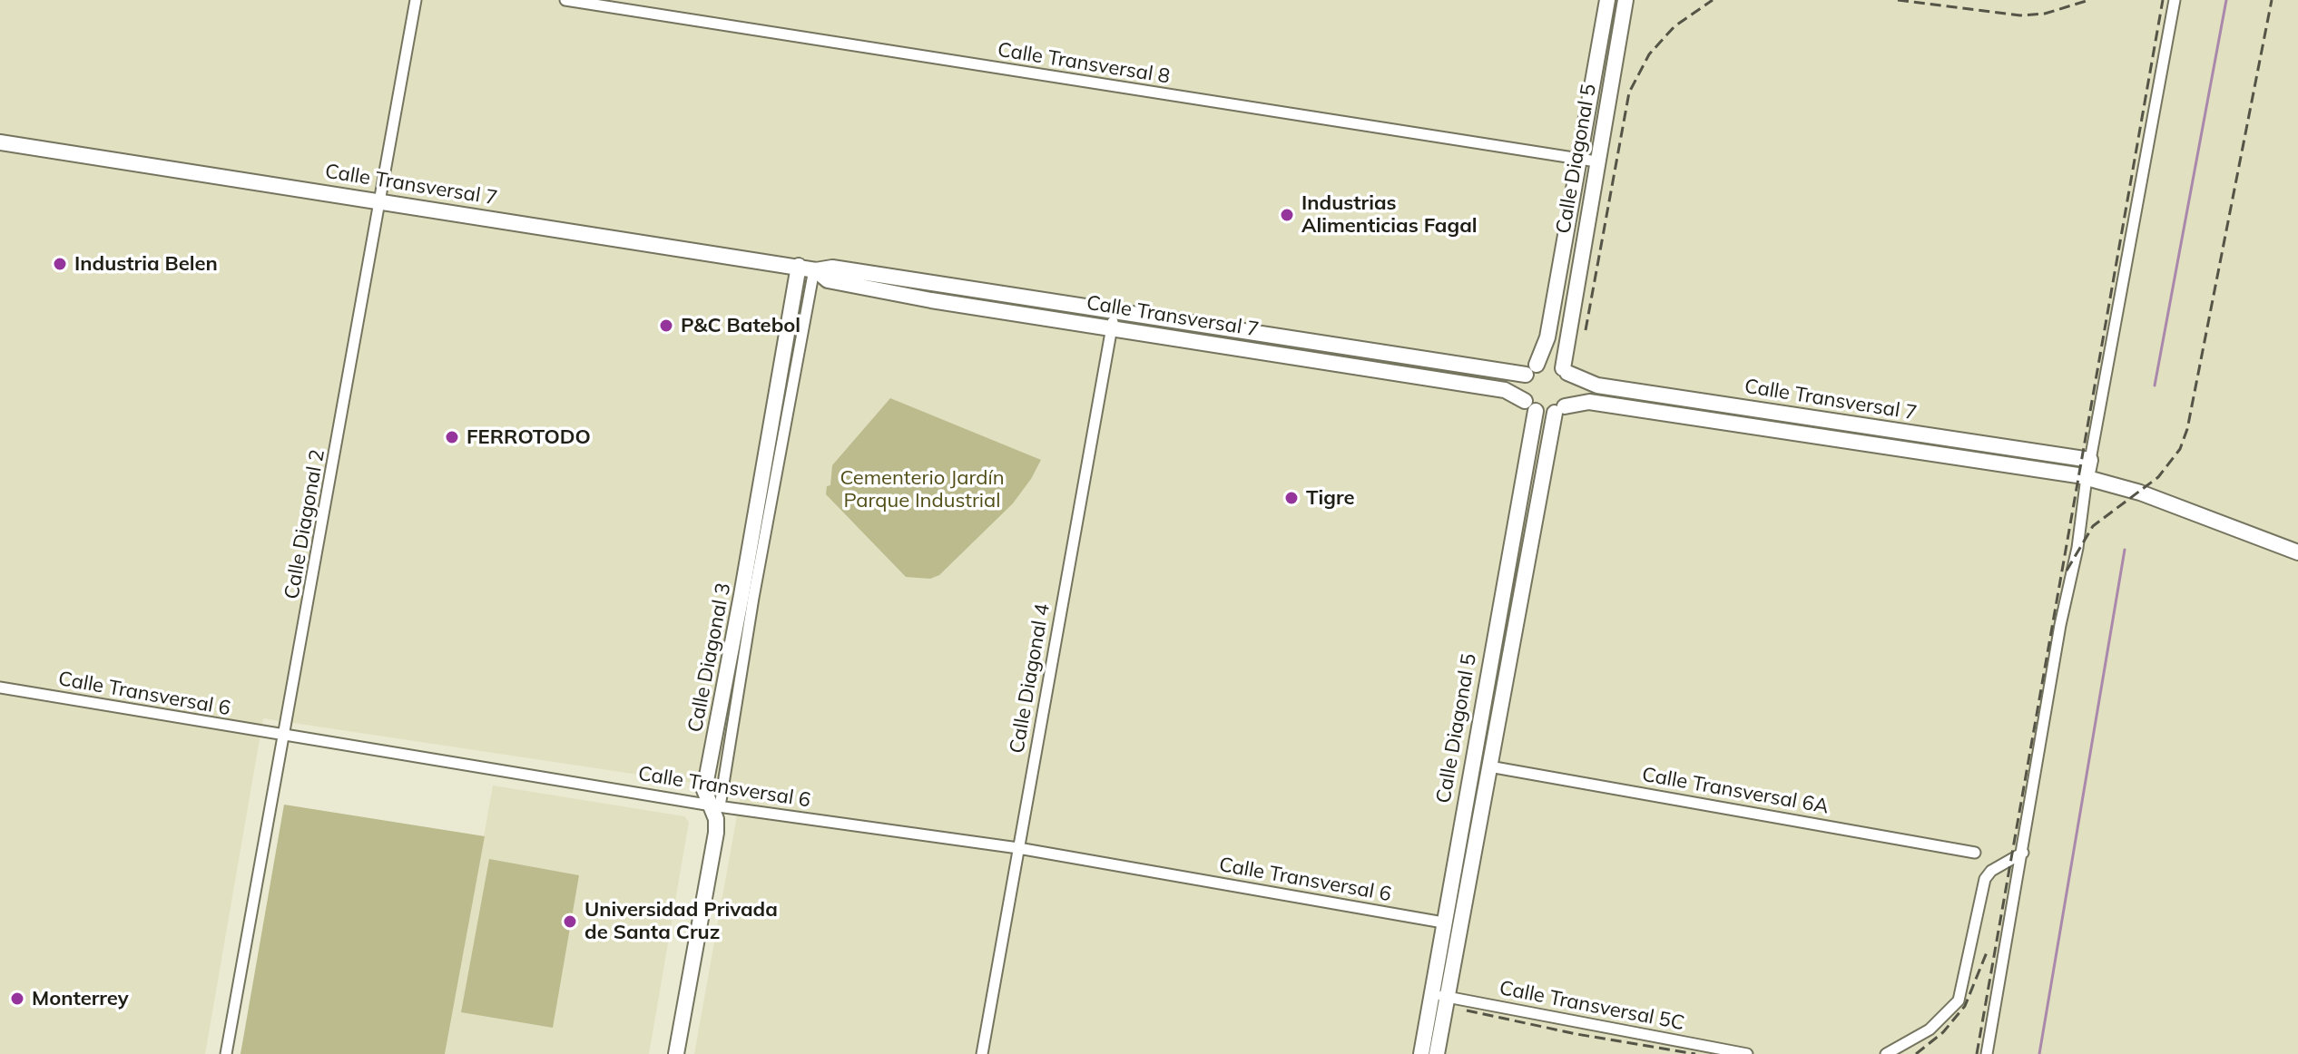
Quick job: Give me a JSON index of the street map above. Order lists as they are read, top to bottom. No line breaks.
{"streets":{"street":["Calle Transversal 8","Calle Diagonal 5","Calle Transversal 7","Calle Diagonal 2","Calle Diagonal 3","Calle Diagonal 4","Calle Transversal 6","Calle Transversal 6A","Calle Transversal 5C"]},"crossings":[["Calle Transversal 8","Calle Diagonal 5"],["Calle Diagonal 5","Calle Transversal 7"],["Calle Diagonal 5","Calle Transversal 6"],["Calle Diagonal 5","Calle Transversal 6A"],["Calle Diagonal 5","Calle Transversal 5C"],["Calle Transversal 7","Calle Diagonal 2"],["Calle Transversal 7","Calle Diagonal 3"],["Calle Transversal 7","Calle Diagonal 4"],["Calle Diagonal 2","Calle Transversal 6"],["Calle Diagonal 3","Calle Transversal 6"],["Calle Diagonal 4","Calle Transversal 6"]],"parks":["Cementerio Jardín Parque Industrial"],"places":["Industrias Alimenticias Fagal","Industria Belen","P&C Batebol","FERROTODO","Tigre","Universidad Privada de Santa Cruz","Monterrey"]}
